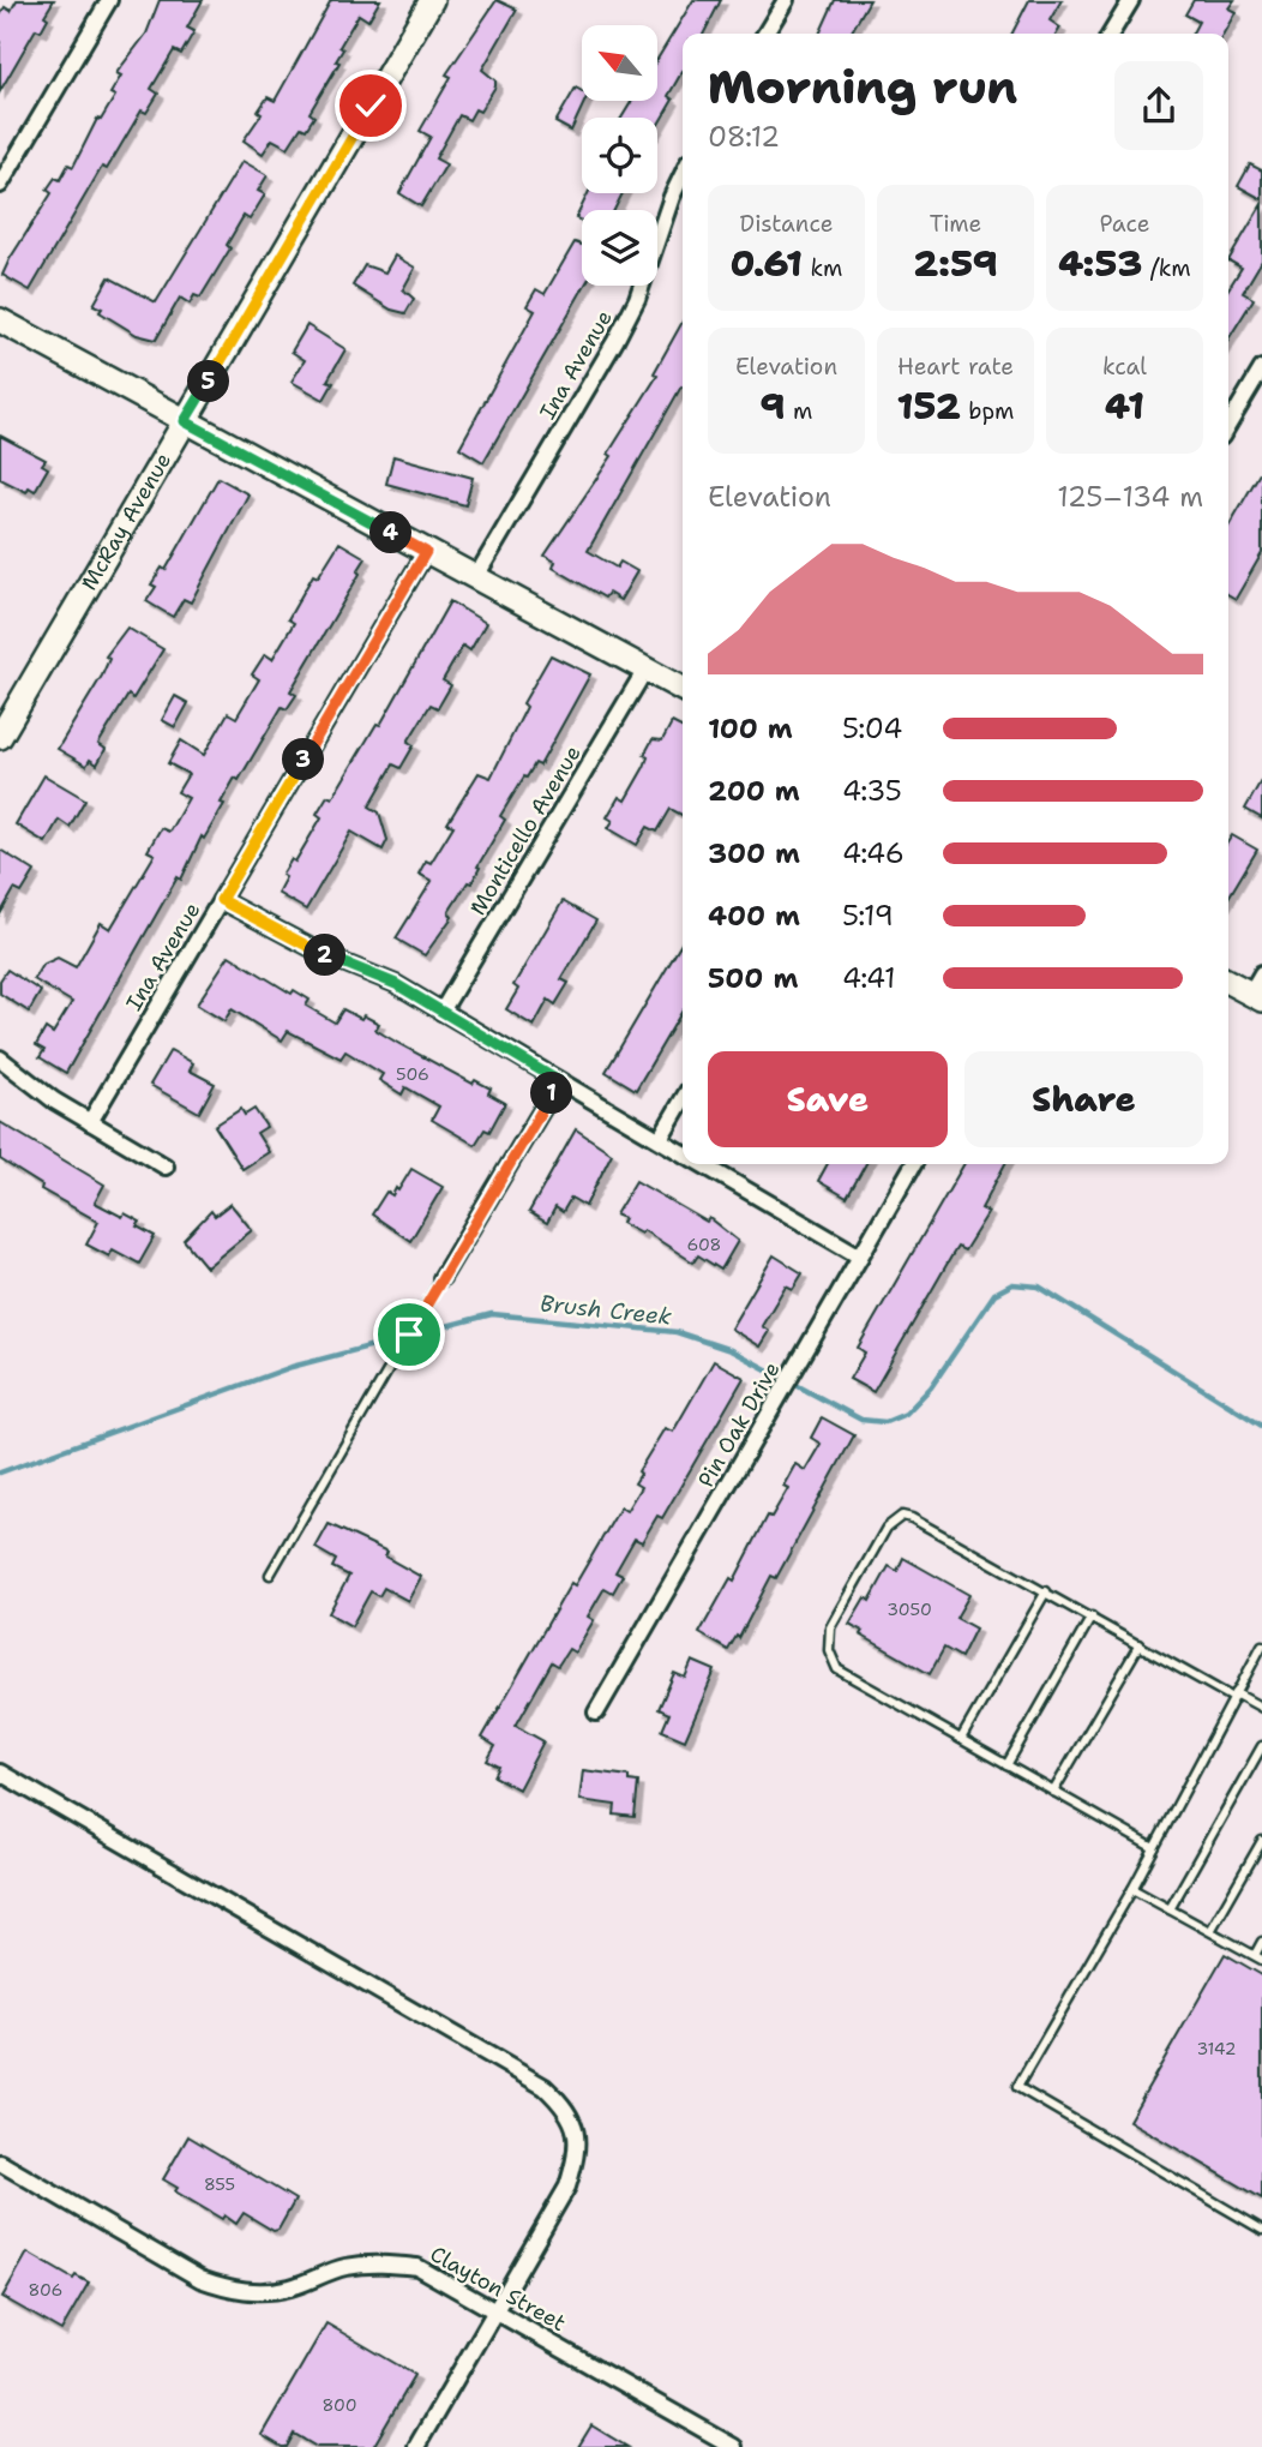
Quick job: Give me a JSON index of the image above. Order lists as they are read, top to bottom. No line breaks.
{"streets":{"street":["Ina Avenue","McRay Avenue","Monticello Avenue","Pin Oak Drive","Clayton Street"]},"water":["Brush Creek"],"house_numbers":["506","608","3050","3142","855","806","800"],"north":"top left","page":{"heading":["Morning run","08:12"],"stats":[["Distance","0.61 km"],["Time","2:59"],["Pace","4:53 /km"],["Elevation","9 m"],["Heart rate","152 bpm"],["kcal","41"]],"pins":["5","4","3","2","1"],"chart":["Elevation","125–134 m"],"list":[{"name":"100 m","note":"5:04"},{"name":"200 m","note":"4:35"},{"name":"300 m","note":"4:46"},{"name":"400 m","note":"5:19"},{"name":"500 m","note":"4:41"}],"buttons":["Save","Share"]}}
